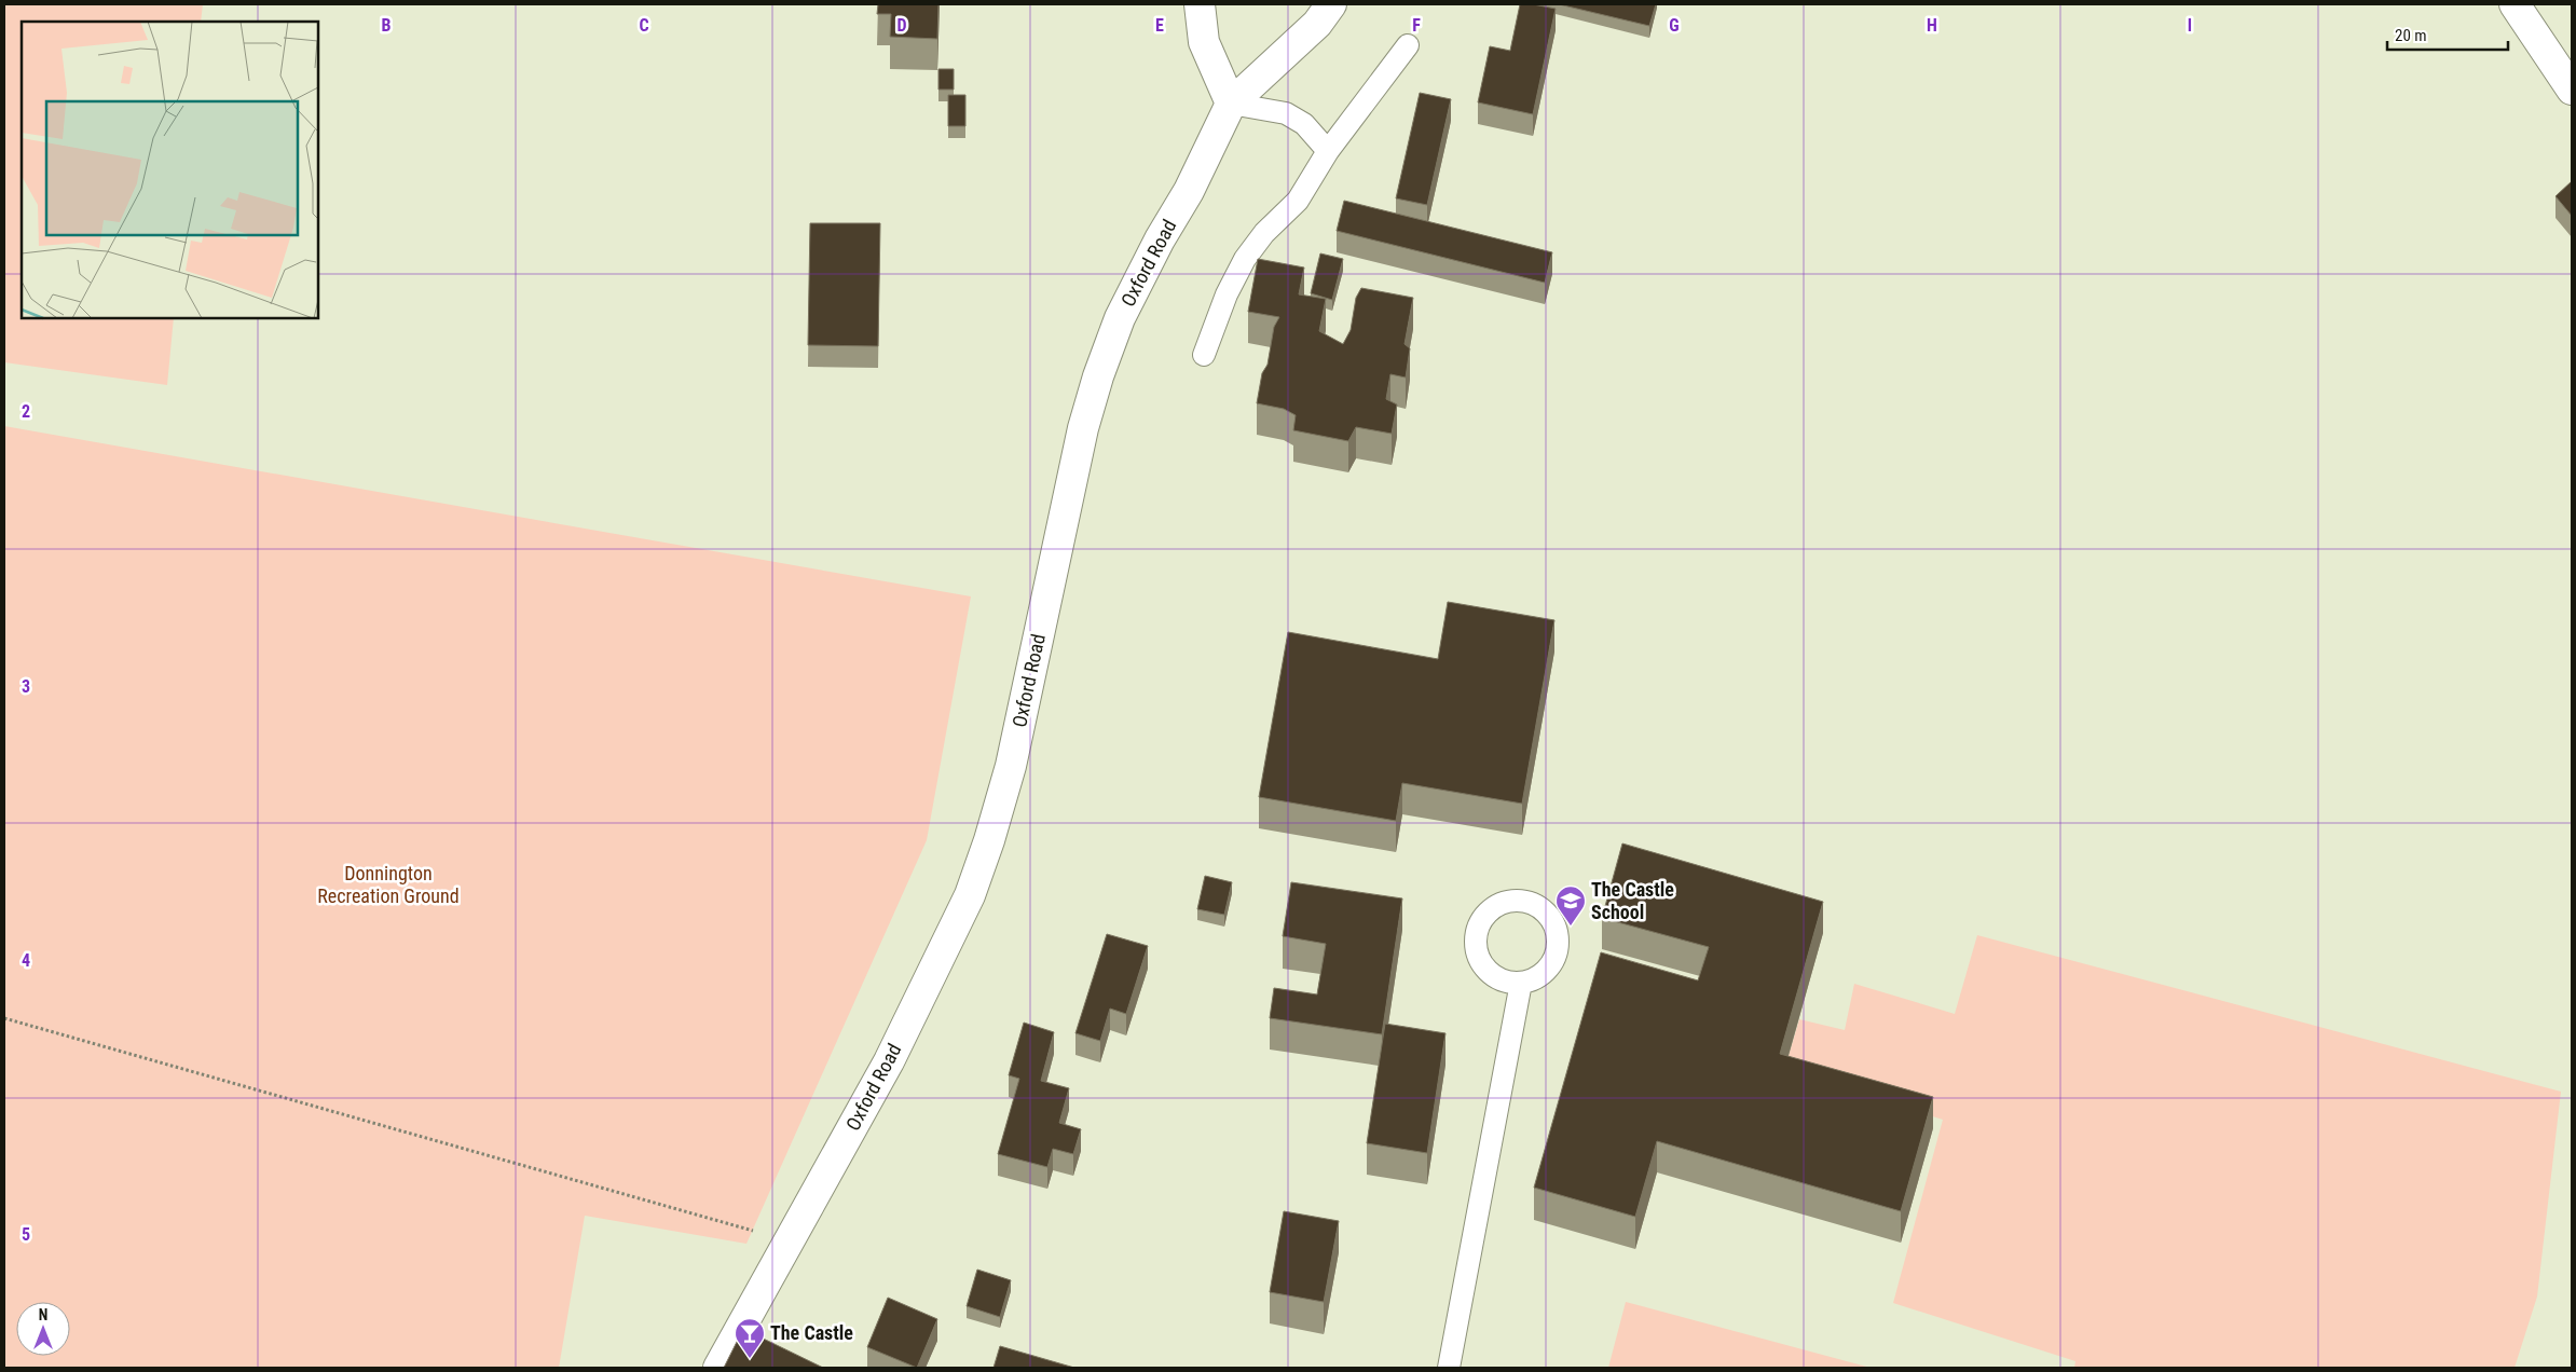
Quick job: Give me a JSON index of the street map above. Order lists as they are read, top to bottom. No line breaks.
{"streets":{"main road":["Oxford Road"]},"parks":["Donnington Recreation Ground"],"places":{"school or university":["The Castle School"],"bar":["The Castle"]},"scale_bar":"20 m","north":"top","grid":{"columns":["B","C","D","E","F","G","H","I"],"rows":["2","3","4","5"]}}
